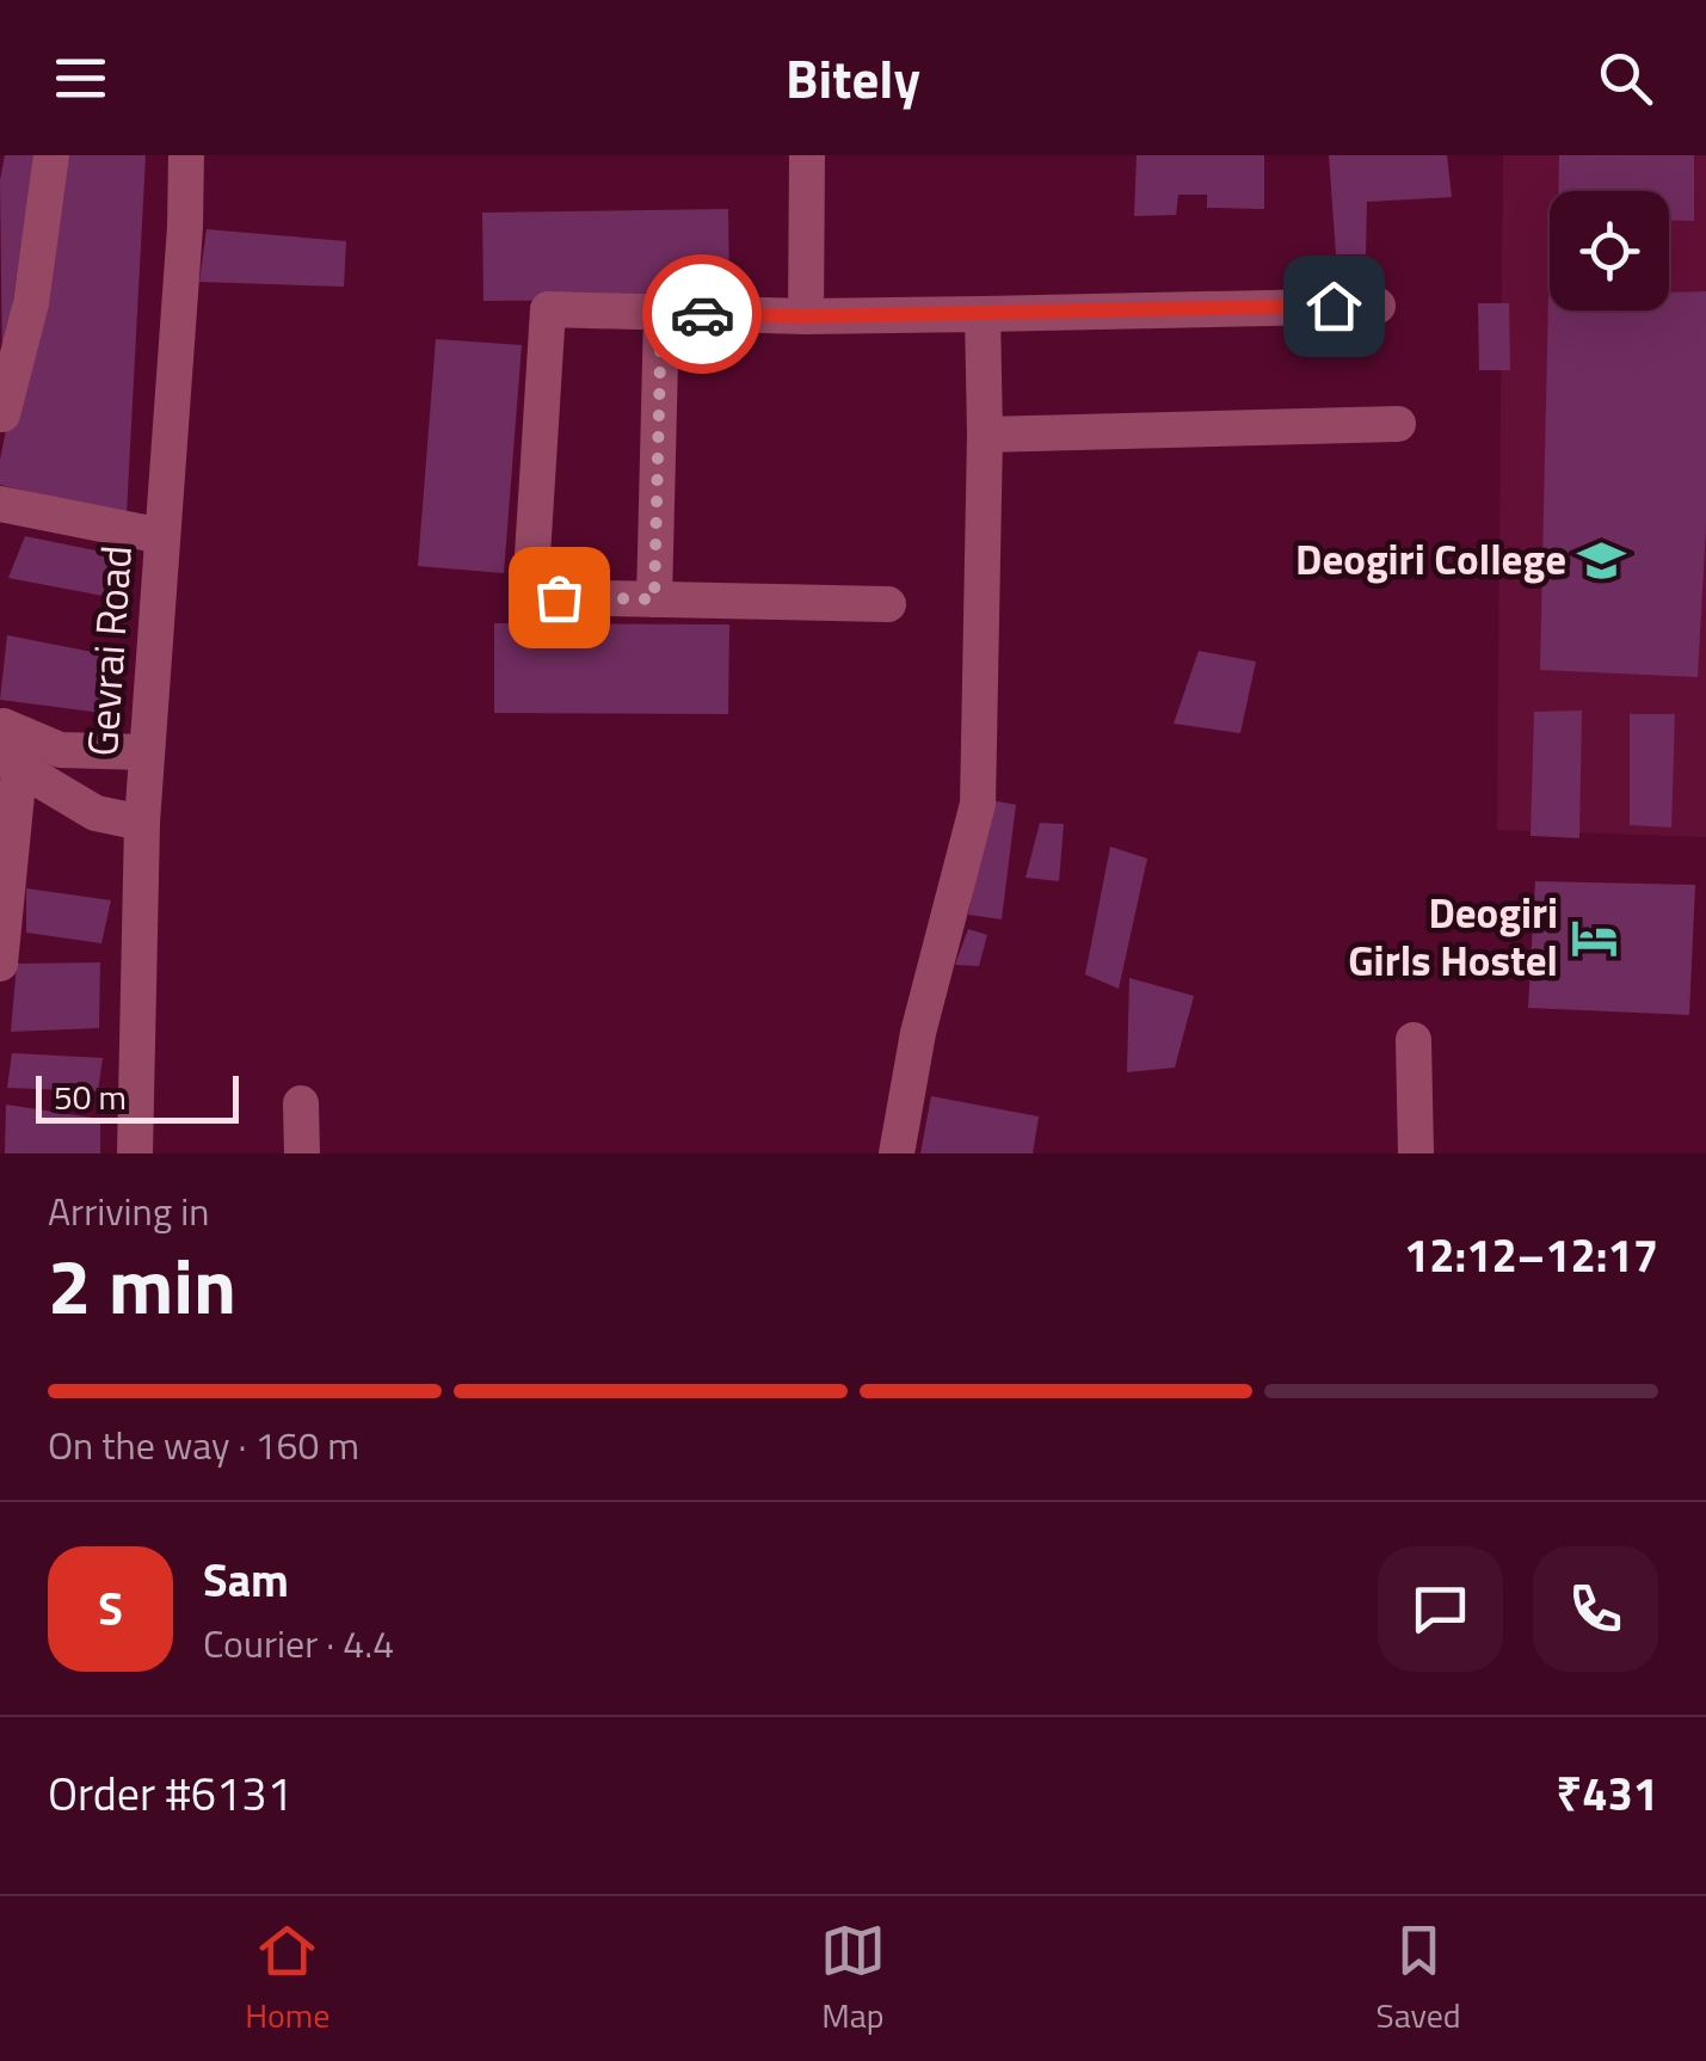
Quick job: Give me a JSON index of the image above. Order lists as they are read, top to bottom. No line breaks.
{"streets":{"street":["Gevrai Road"]},"places":{"school or university":["Deogiri College"],"hotel":["Deogiri Girls Hostel"]},"scale_bar":"50 m","page":{"header":"Bitely","scale":"50 m","heading":["2 min","Arriving in","12:12–12:17"],"panel":["Sam","Courier · 4.4","Order #6131","₹431"],"bar":"On the way · 160 m","round":"S","tabs":["Home","Map","Saved"]}}
